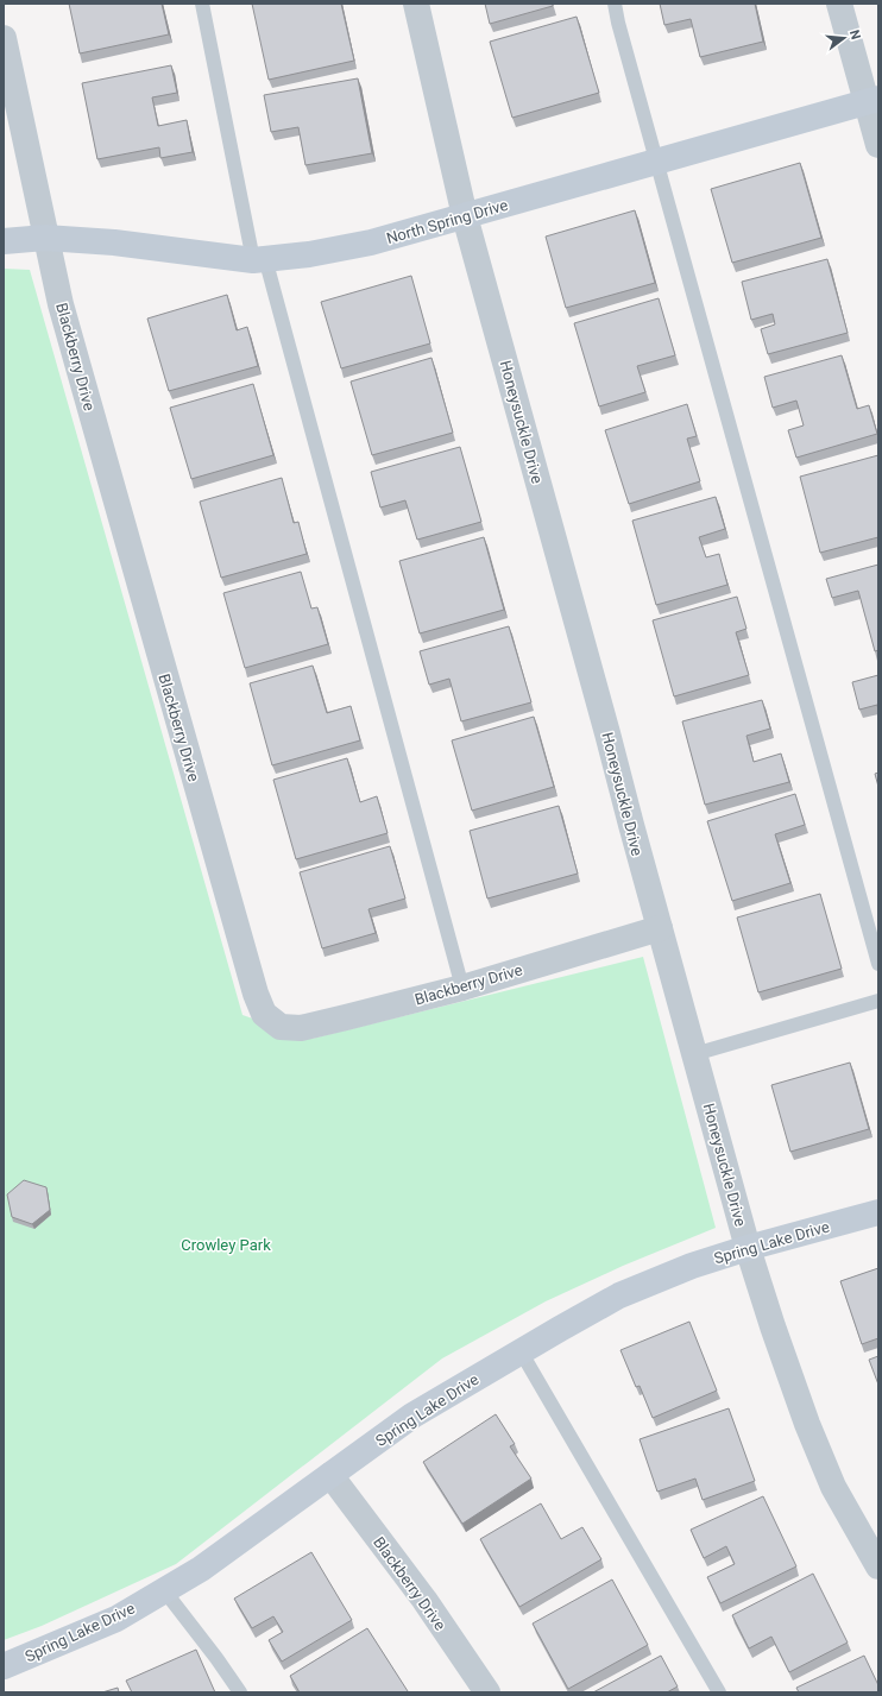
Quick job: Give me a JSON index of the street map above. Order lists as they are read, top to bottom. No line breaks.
{"streets":{"street":["North Spring Drive","Blackberry Drive","Honeysuckle Drive","Spring Lake Drive"]},"crossings":[["North Spring Drive","Blackberry Drive"],["North Spring Drive","Honeysuckle Drive"],["Blackberry Drive","Honeysuckle Drive"],["Blackberry Drive","Spring Lake Drive"],["Honeysuckle Drive","Spring Lake Drive"]],"parks":["Crowley Park"],"north":"right"}
